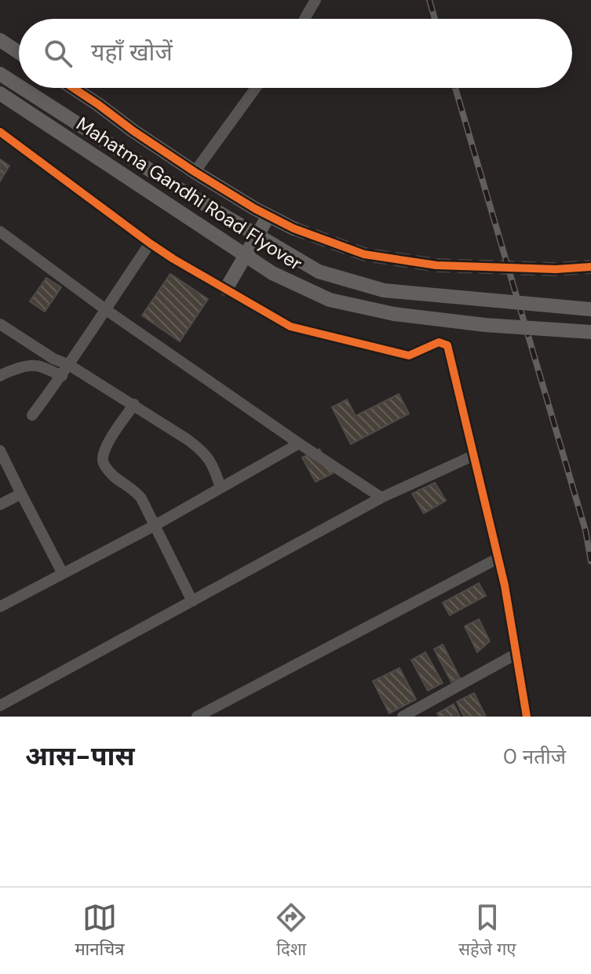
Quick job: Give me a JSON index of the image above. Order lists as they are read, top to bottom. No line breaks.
{"streets":{"main road":["Mahatma Gandhi Road Flyover"]},"page":{"search":"यहाँ खोजें","heading":["आस-पास","0 नतीजे"],"nav":["मानचित्र","दिशा","सहेजे गए"]}}
